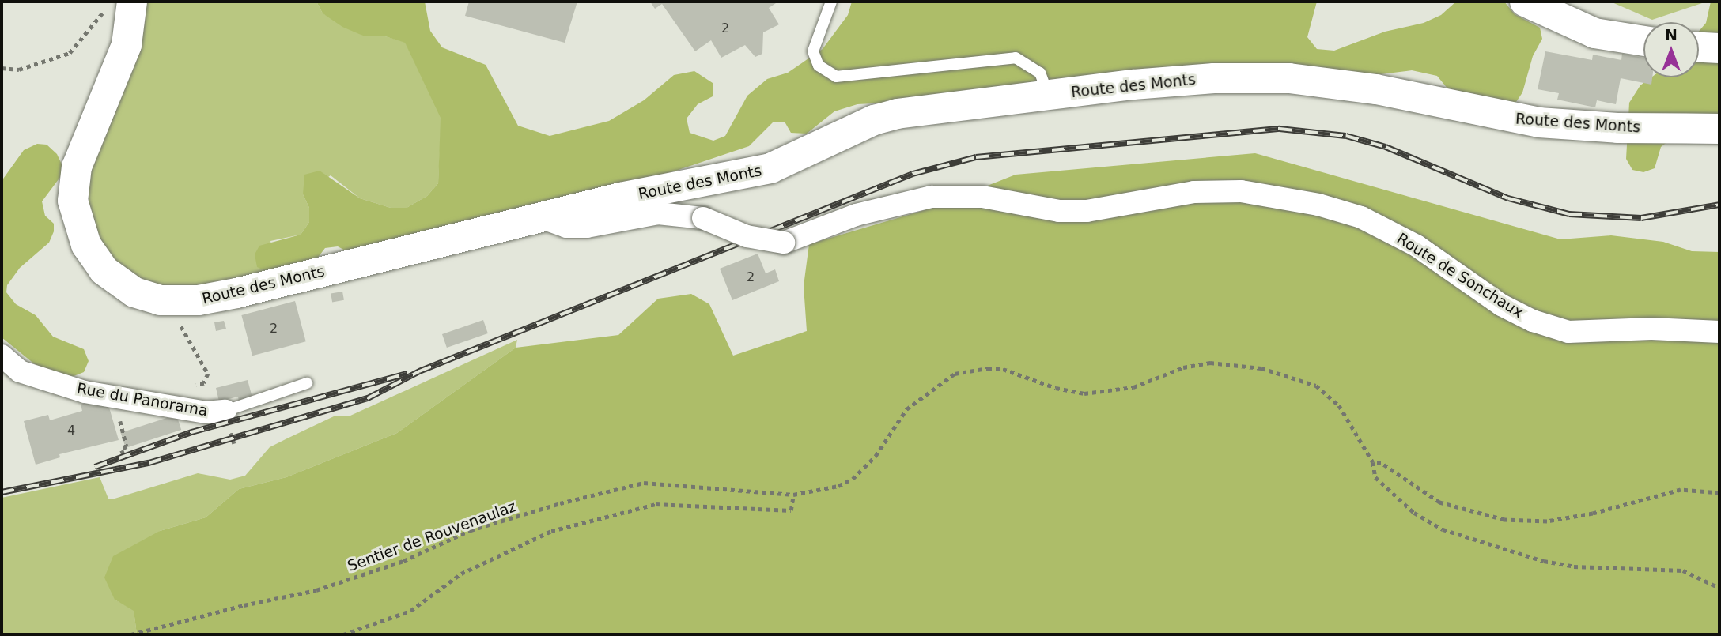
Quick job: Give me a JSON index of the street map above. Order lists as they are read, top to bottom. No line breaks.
{"streets":{"street":["Route des Monts","Route de Sonchaux","Rue du Panorama"],"path":["Sentier de Rouvenaulaz"]},"crossings":[["Route des Monts","Route de Sonchaux"]],"house_numbers":["2","2","2","4"],"north":"top"}
